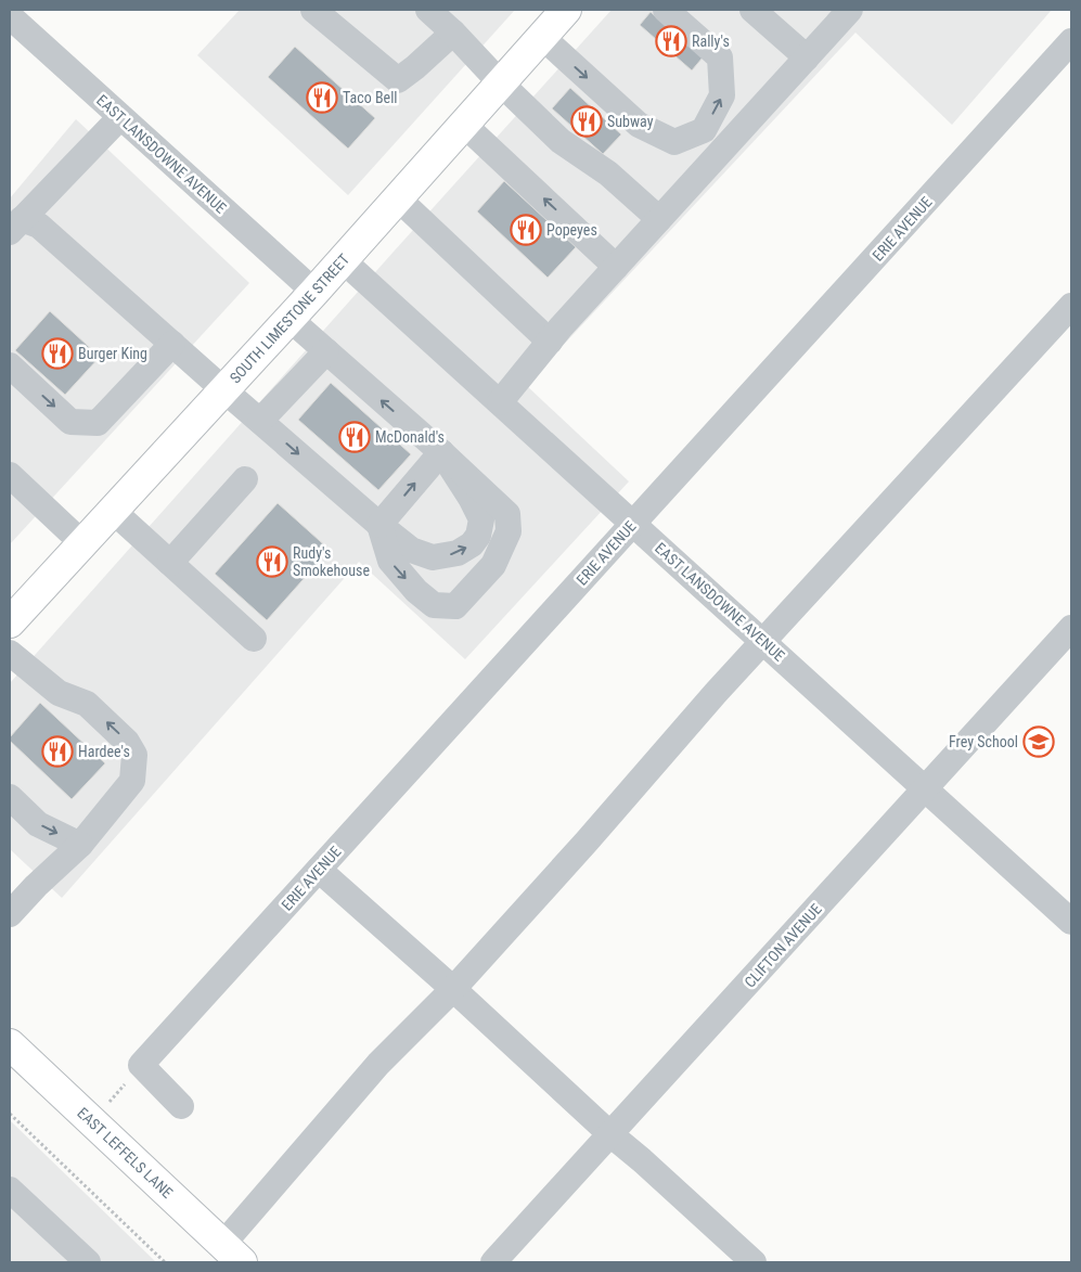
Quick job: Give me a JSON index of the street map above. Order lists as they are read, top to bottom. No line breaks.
{"streets":{"main road":["SOUTH LIMESTONE STREET","EAST LEFFELS LANE"],"street":["EAST LANSDOWNE AVENUE","ERIE AVENUE","CLIFTON AVENUE"]},"crossings":[["EAST LANSDOWNE AVENUE","ERIE AVENUE"],["EAST LANSDOWNE AVENUE","SOUTH LIMESTONE STREET"],["EAST LANSDOWNE AVENUE","CLIFTON AVENUE"]],"places":{"restaurant":["Rally's","Taco Bell","Subway","Popeyes","Burger King","McDonald's","Rudy's Smokehouse","Hardee's"],"school or university":["Frey School"]}}
